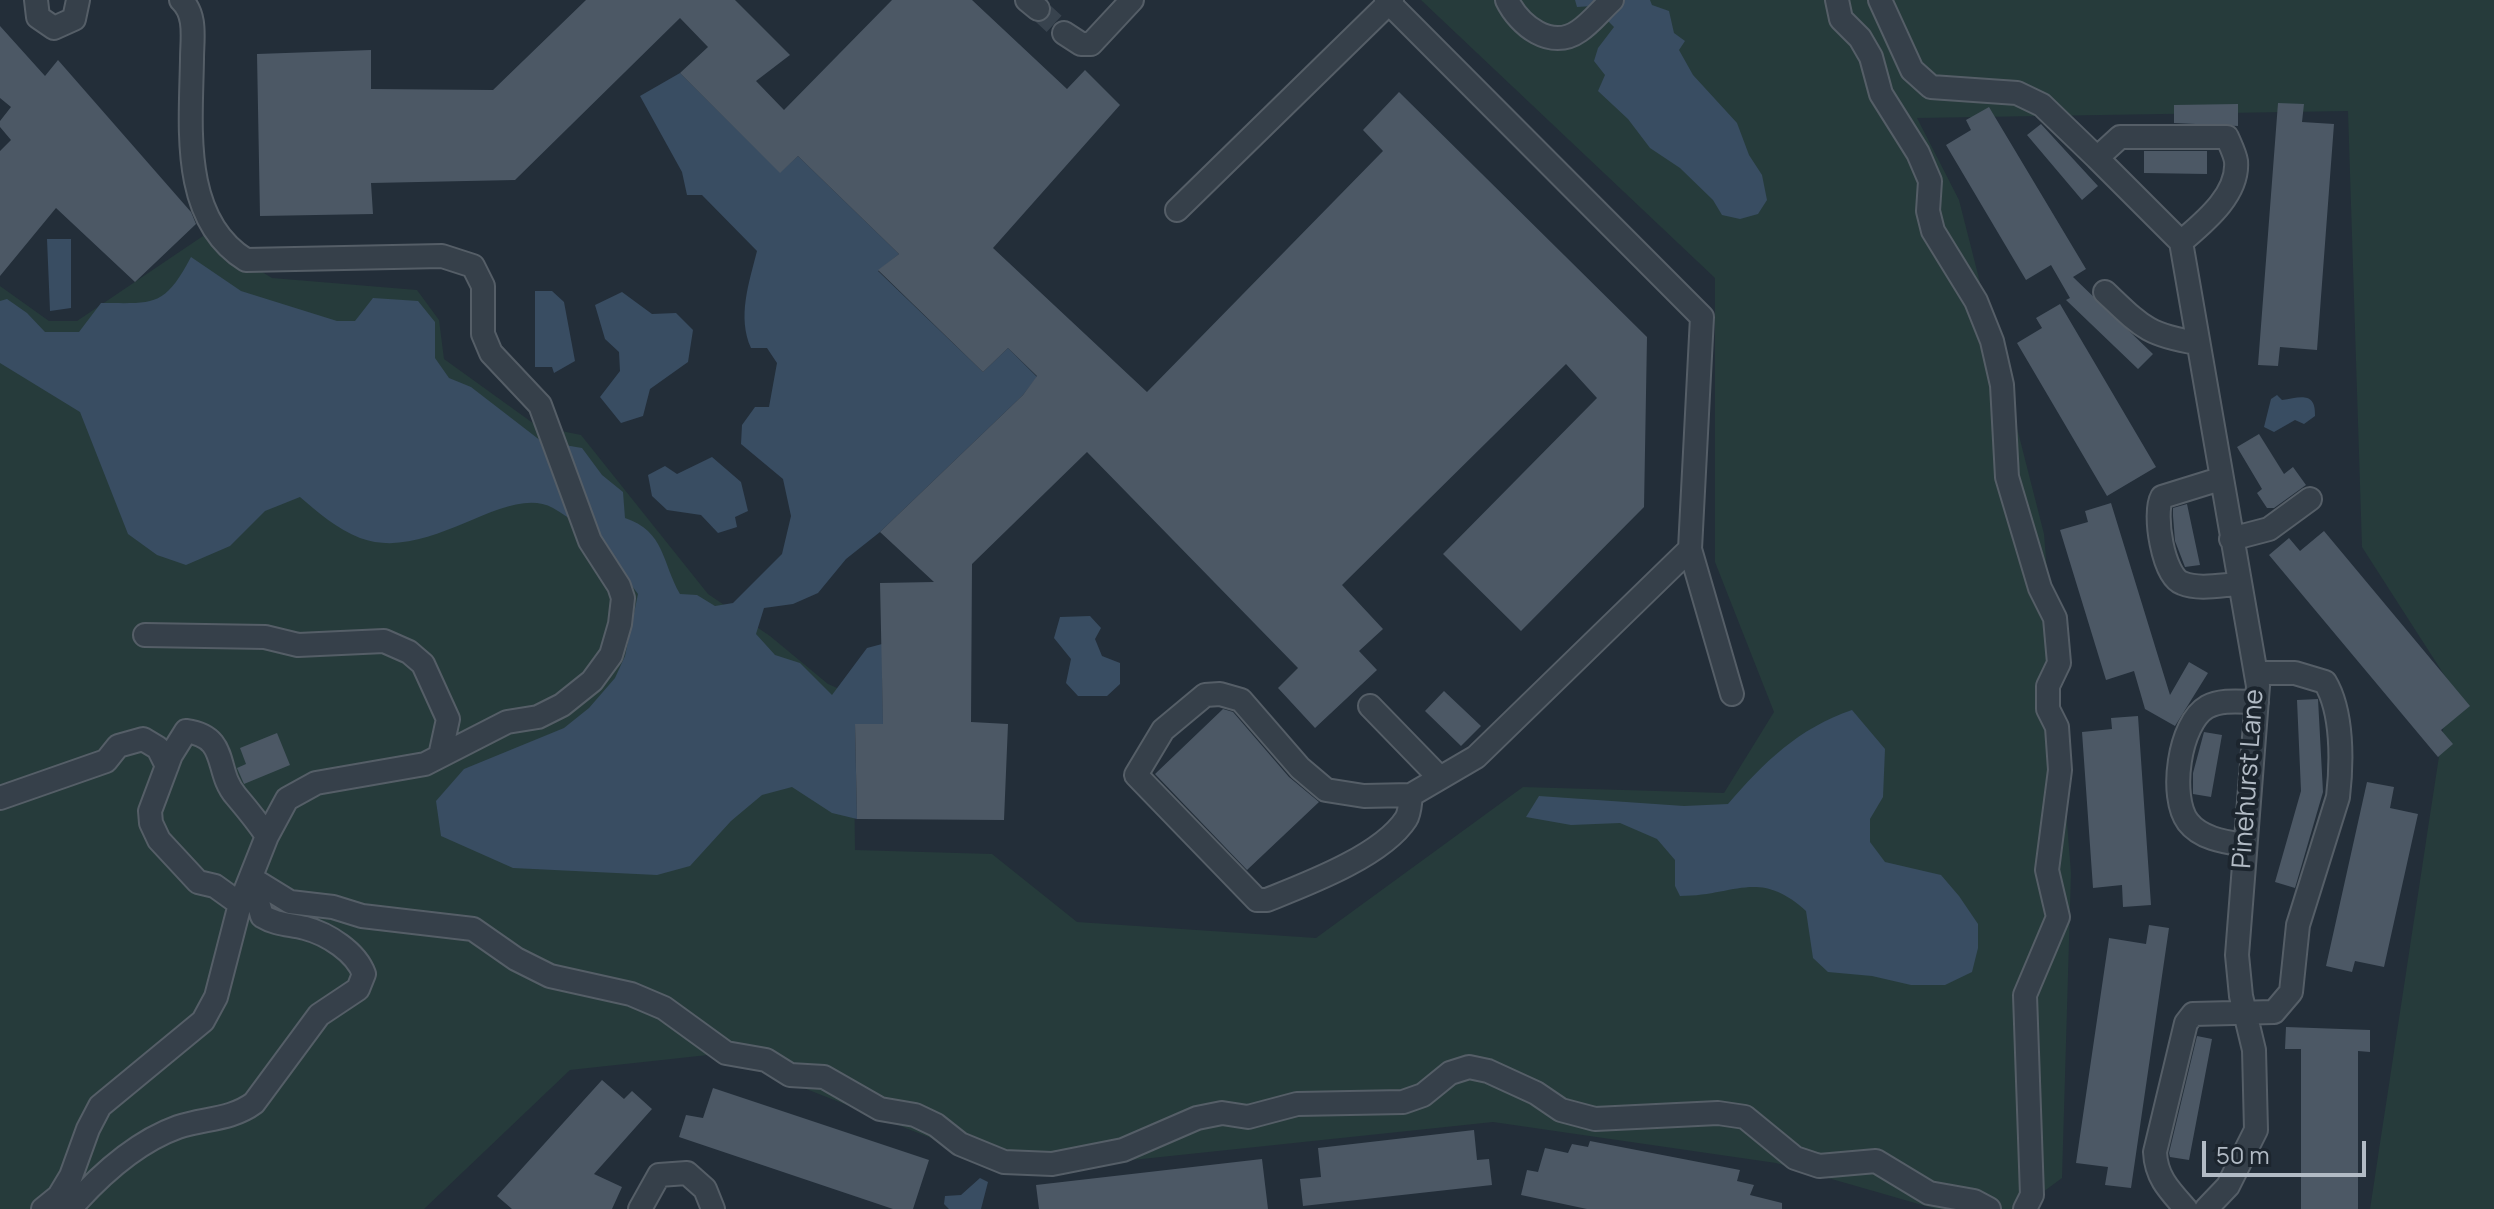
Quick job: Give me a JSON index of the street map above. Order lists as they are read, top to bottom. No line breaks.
{"streets":{"street":["Pinehurst Lane"]},"scale_bar":"50 m"}
